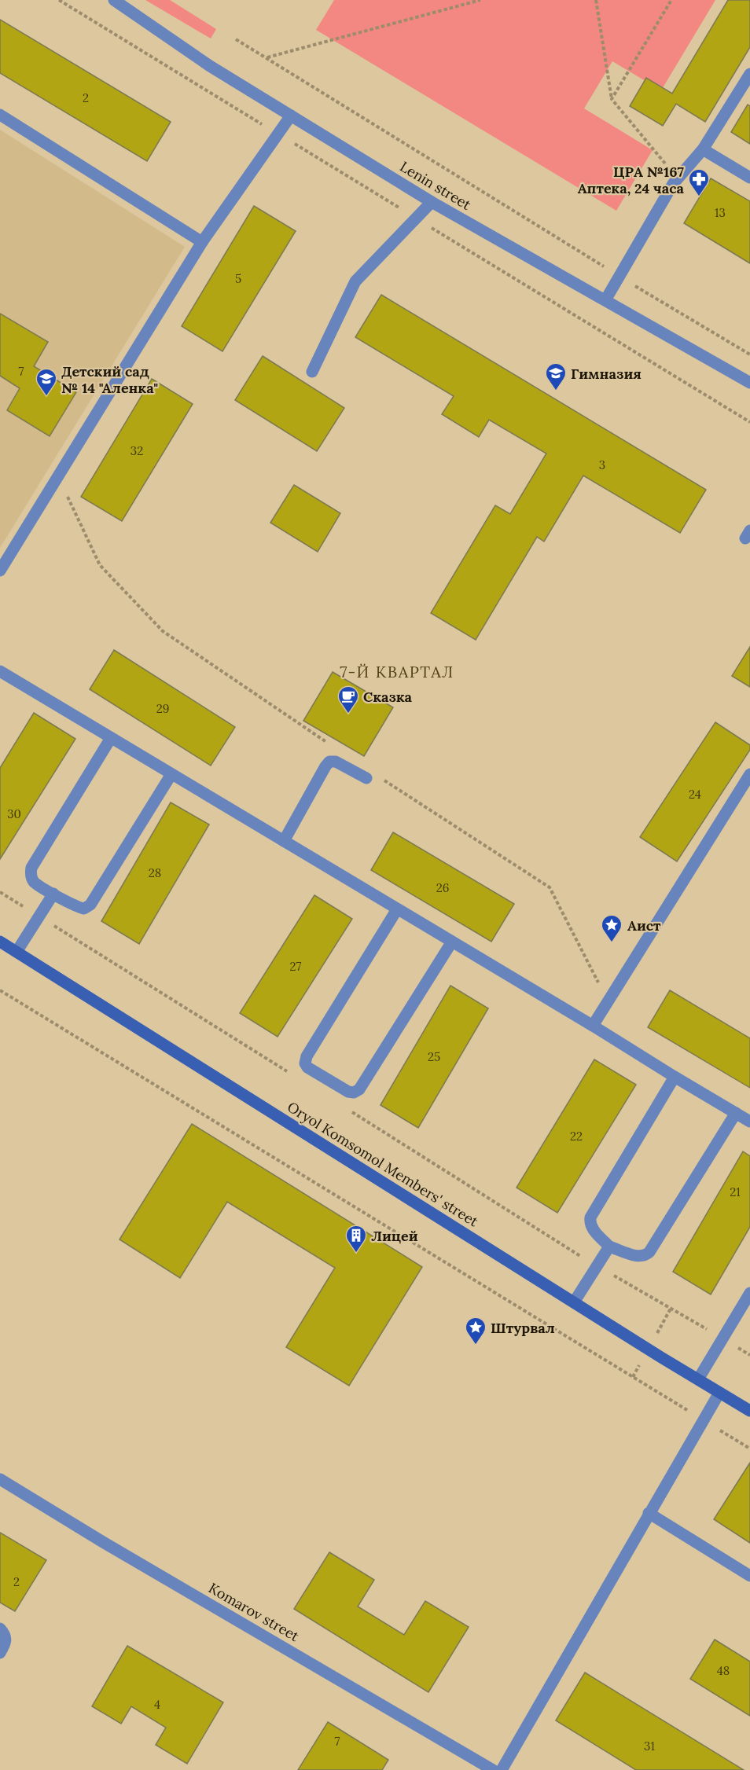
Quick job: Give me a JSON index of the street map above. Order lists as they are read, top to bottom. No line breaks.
{"streets":{"street":["Lenin street","Oryol Komsomol Members' street","Komarov street"]},"districts":["7-Й КВАРТАЛ"],"places":{"pharmacy":["ЦРА №167 Аптека, 24 часа"],"school or university":["Гимназия","Детский сад № 14 \"Аленка\""],"cafe":["Сказка"],"place":["Аист","Штурвал"],"building":["Лицей"]},"house_numbers":["2","13","5","7","32","3","29","24","30","28","26","27","25","22","21","2","48","4","7","31"]}
